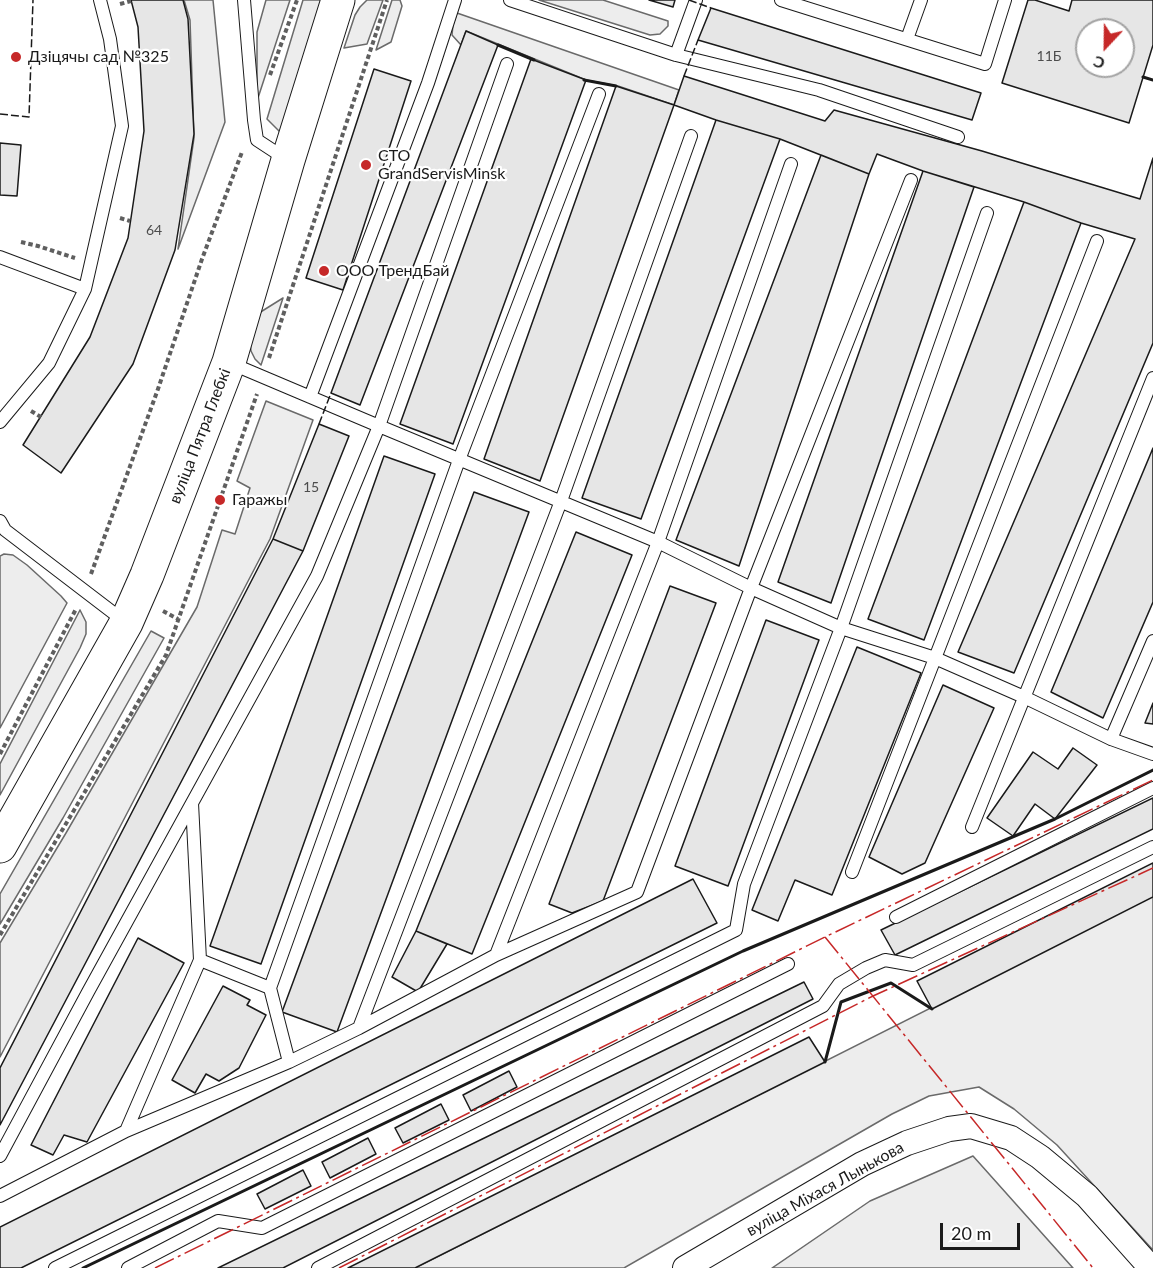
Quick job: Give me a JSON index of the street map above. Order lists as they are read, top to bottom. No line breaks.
{"streets":{"main road":["вуліца Пятра Глебкі"],"street":["вуліца Міхася Лынькова"]},"places":["Дзіцячы сад №325","СТО GrandServisMinsk","ООО ТрендБай","Гаражы"],"house_numbers":["11Б","64","15"],"scale_bar":"20 m","north":"bottom"}
